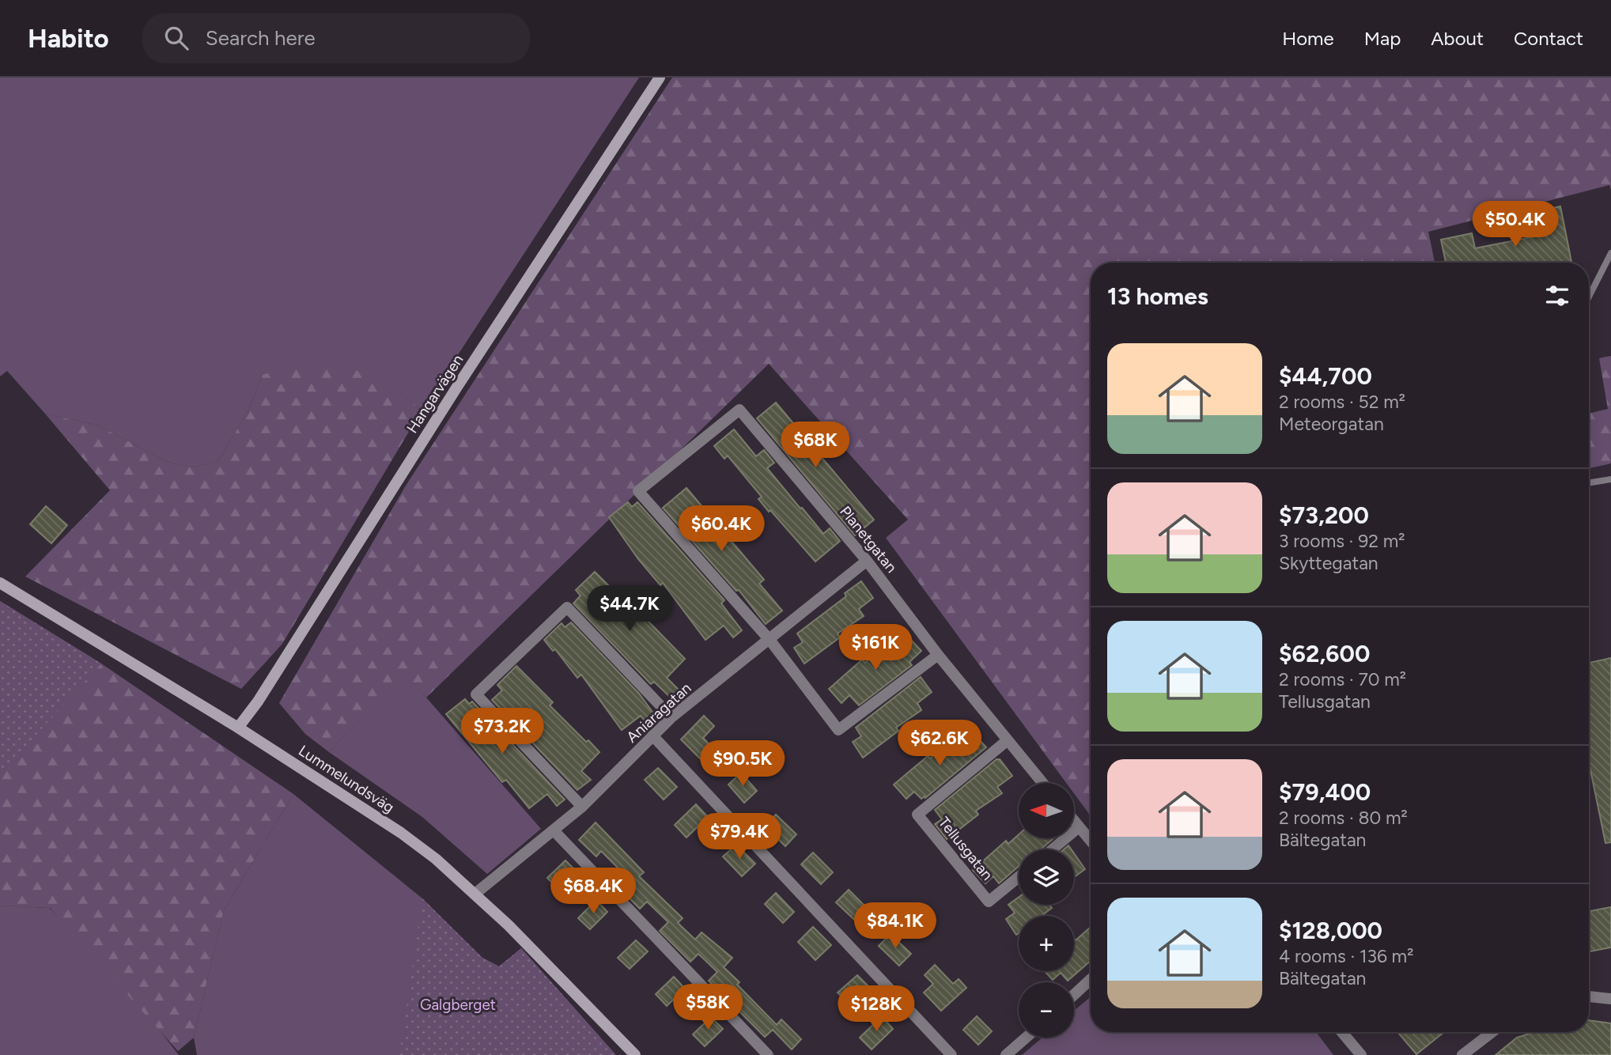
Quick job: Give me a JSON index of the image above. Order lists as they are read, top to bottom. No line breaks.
{"streets":{"main road":["Hangarvägen","Lummelundsväg"],"street":["Planetgatan","Aniaragatan","Tellusgatan"]},"crossings":[["Hangarvägen","Lummelundsväg"],["Planetgatan","Aniaragatan"],["Planetgatan","Tellusgatan"],["Aniaragatan","Lummelundsväg"]],"parks":["Galgberget"],"north":"left","page":{"header":"Habito","search":"Search here","nav":["Home","Map","About","Contact"],"price":["$50.4K","$68K","$60.4K","$44.7K","$161K","$73.2K","$62.6K","$90.5K","$79.4K","$68.4K","$84.1K","$58K","$128K"],"heading":"13 homes","list":[{"name":"$44,700","note":"2 rooms · 52 m² · Meteorgatan"},{"name":"$73,200","note":"3 rooms · 92 m² · Skyttegatan"},{"name":"$62,600","note":"2 rooms · 70 m² · Tellusgatan"},{"name":"$79,400","note":"2 rooms · 80 m² · Bältegatan"},{"name":"$128,000","note":"4 rooms · 136 m² · Bältegatan"}],"map_buttons":["+","−"]}}
